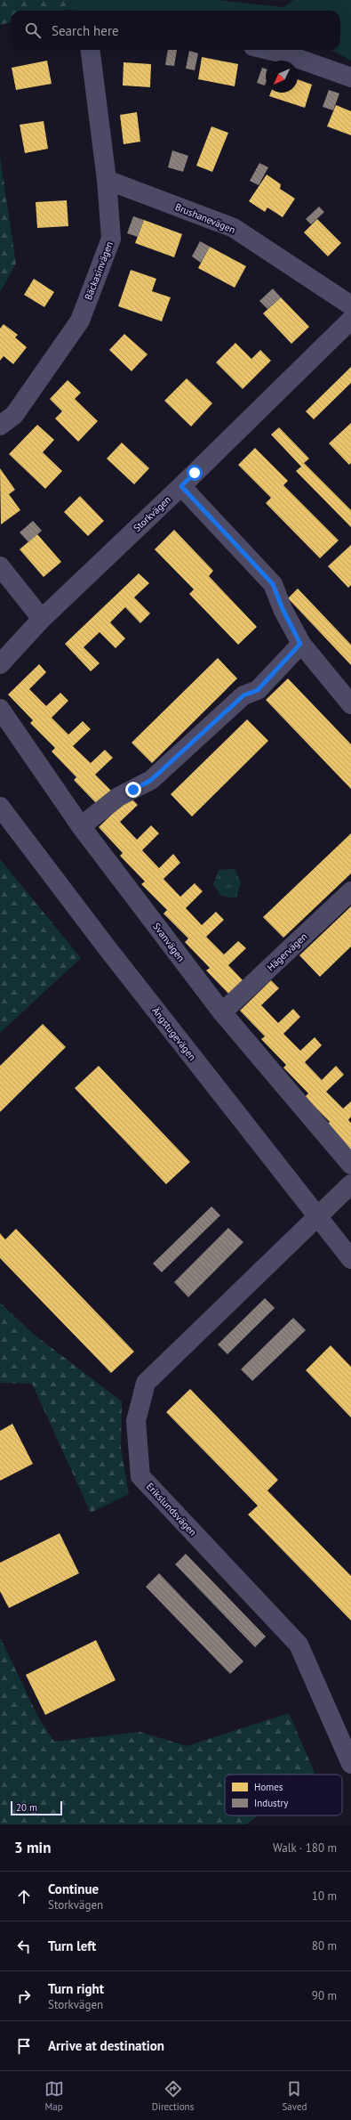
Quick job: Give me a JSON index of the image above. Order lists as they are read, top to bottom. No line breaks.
{"streets":{"street":["Brushanevägen","Bäckasinvägen","Storkvägen","Svanvägen","Hägervägen","Ängstugevägen","Erikslundsvägen"]},"crossings":[["Brushanevägen","Bäckasinvägen"],["Svanvägen","Hägervägen"],["Ängstugevägen","Erikslundsvägen"]],"legend":["Homes","Industry"],"scale_bar":"20 m","north":"bottom left","page":{"search":"Search here","scale":"20 m","heading":["3 min","Walk · 180 m"],"list":[["Continue","Storkvägen","10 m"],["Turn left","80 m"],["Turn right","Storkvägen","90 m"],"Arrive at destination"],"nav":["Map","Directions","Saved"]}}
